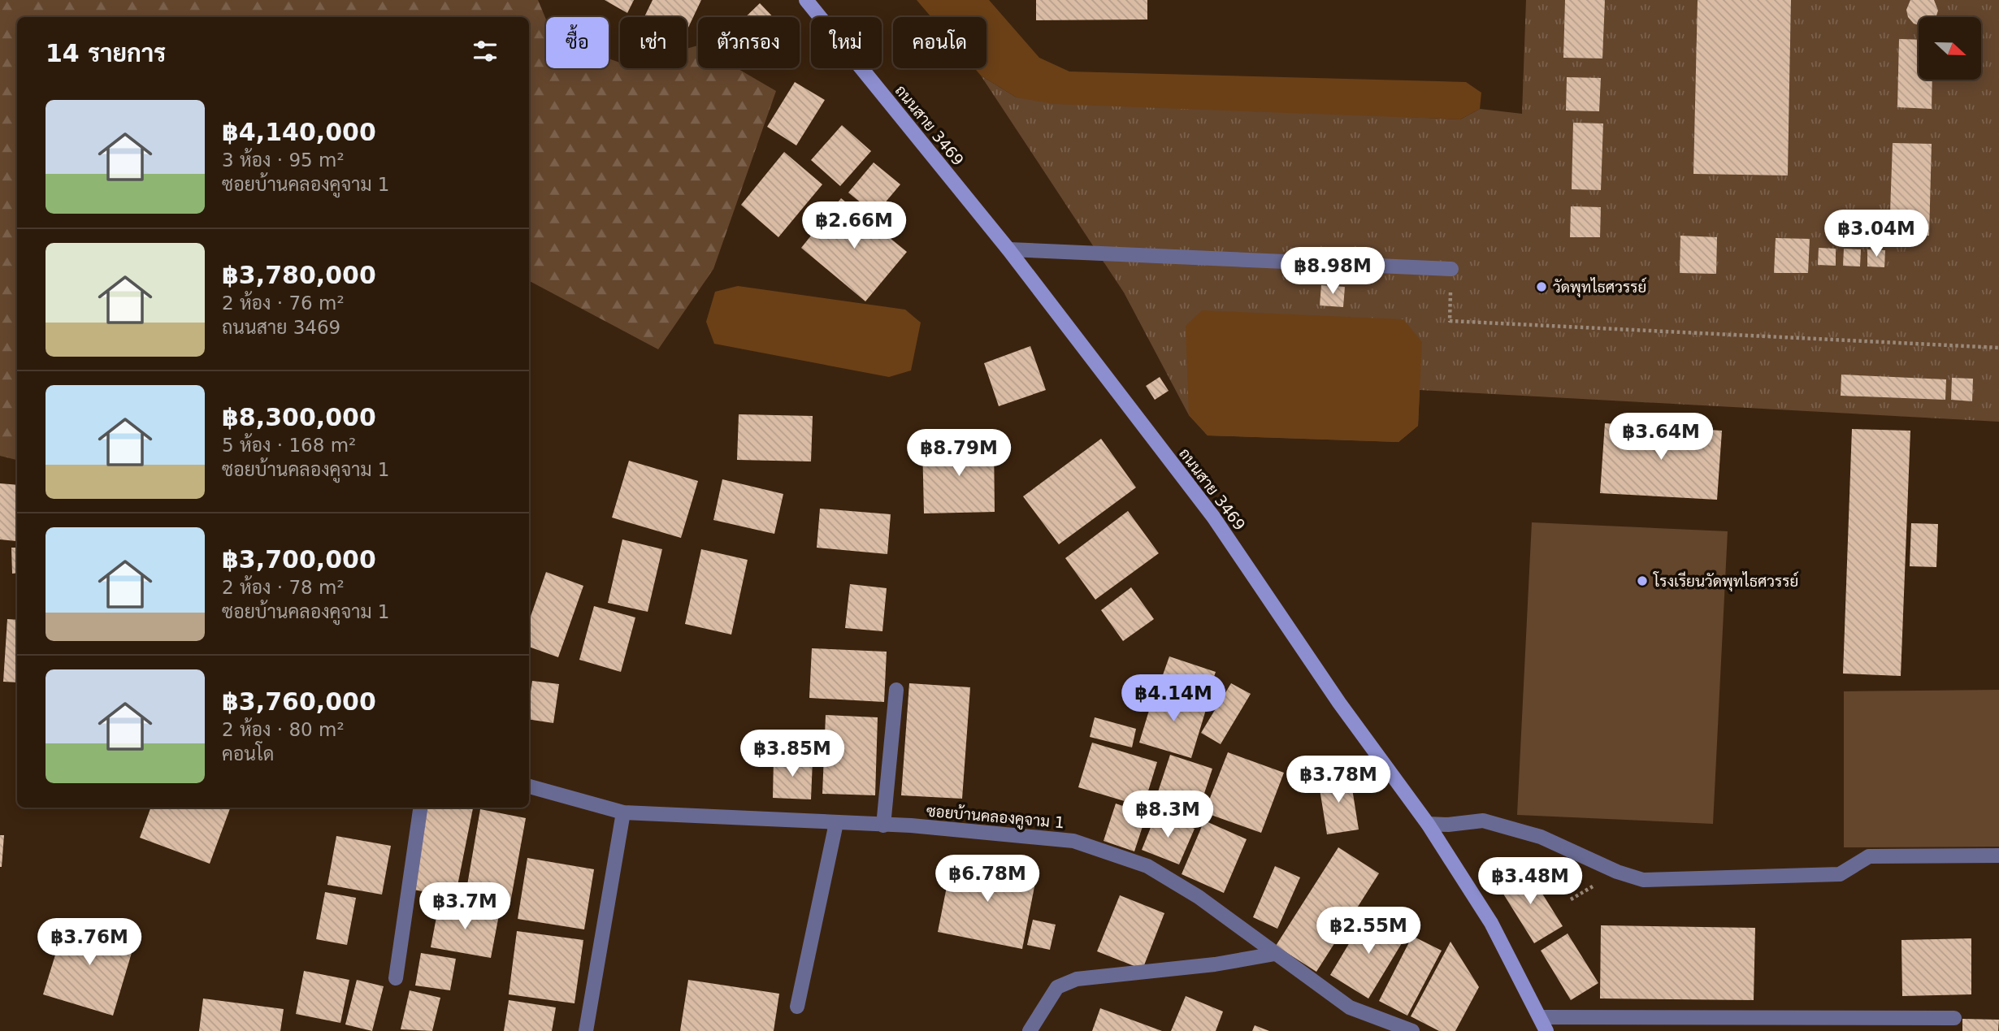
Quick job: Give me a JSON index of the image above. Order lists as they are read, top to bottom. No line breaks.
{"streets":{"street":["ถนนสาย 3469","ซอยบ้านคลองคูจาม 1"]},"places":["วัดพุทไธศวรรย์","โรงเรียนวัดพุทไธศวรรย์"],"north":"right","page":{"chip":["ซื้อ","เช่า","ตัวกรอง","ใหม่","คอนโด"],"heading":"14 รายการ","list":[{"name":"฿4,140,000","note":"3 ห้อง · 95 m² · ซอยบ้านคลองคูจาม 1"},{"name":"฿3,780,000","note":"2 ห้อง · 76 m² · ถนนสาย 3469"},{"name":"฿8,300,000","note":"5 ห้อง · 168 m² · ซอยบ้านคลองคูจาม 1"},{"name":"฿3,700,000","note":"2 ห้อง · 78 m² · ซอยบ้านคลองคูจาม 1"},{"name":"฿3,760,000","note":"2 ห้อง · 80 m² · คอนโด"}],"price":["฿2.66M","฿3.04M","฿8.98M","฿3.64M","฿8.79M","฿4.14M","฿3.85M","฿3.78M","฿8.3M","฿6.78M","฿3.48M","฿3.7M","฿2.55M","฿3.76M"]}}
